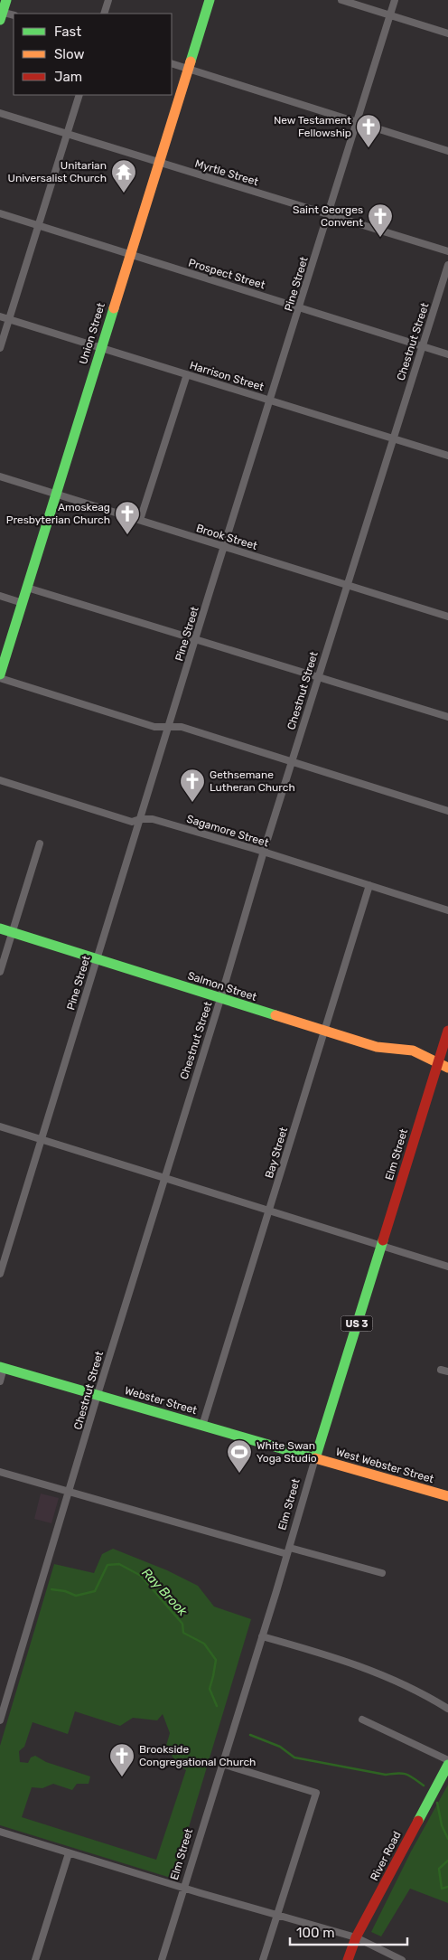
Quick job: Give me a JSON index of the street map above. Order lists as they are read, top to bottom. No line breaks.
{"streets":{"street":["Myrtle Street","Prospect Street","Pine Street","Union Street","Chestnut Street","Harrison Street","Brook Street","Sagamore Street","Salmon Street","Bay Street","Elm Street","US 3","Webster Street","West Webster Street","River Road"]},"crossings":[["Myrtle Street","Pine Street"],["Myrtle Street","Union Street"],["Prospect Street","Pine Street"],["Prospect Street","Union Street"],["Prospect Street","Chestnut Street"],["Pine Street","Harrison Street"],["Pine Street","Brook Street"],["Pine Street","Sagamore Street"],["Pine Street","Salmon Street"],["Union Street","Harrison Street"],["Union Street","Brook Street"],["Chestnut Street","Harrison Street"],["Chestnut Street","Brook Street"],["Chestnut Street","Sagamore Street"],["Chestnut Street","Salmon Street"],["Chestnut Street","Webster Street"],["Sagamore Street","Bay Street"],["Salmon Street","Bay Street"],["Salmon Street","Elm Street"],["Bay Street","Webster Street"],["Elm Street","Webster Street"],["Elm Street","West Webster Street"],["Webster Street","West Webster Street"]],"water":["Ray Brook"],"places":{"church":["New Testament Fellowship","Saint Georges Convent","Amoskeag Presbyterian Church","Gethsemane Lutheran Church","Brookside Congregational Church"],"temple":["Unitarian Universalist Church"],"sports":["White Swan Yoga Studio"]},"legend":["Fast","Slow","Jam"],"scale_bar":"100 m"}
